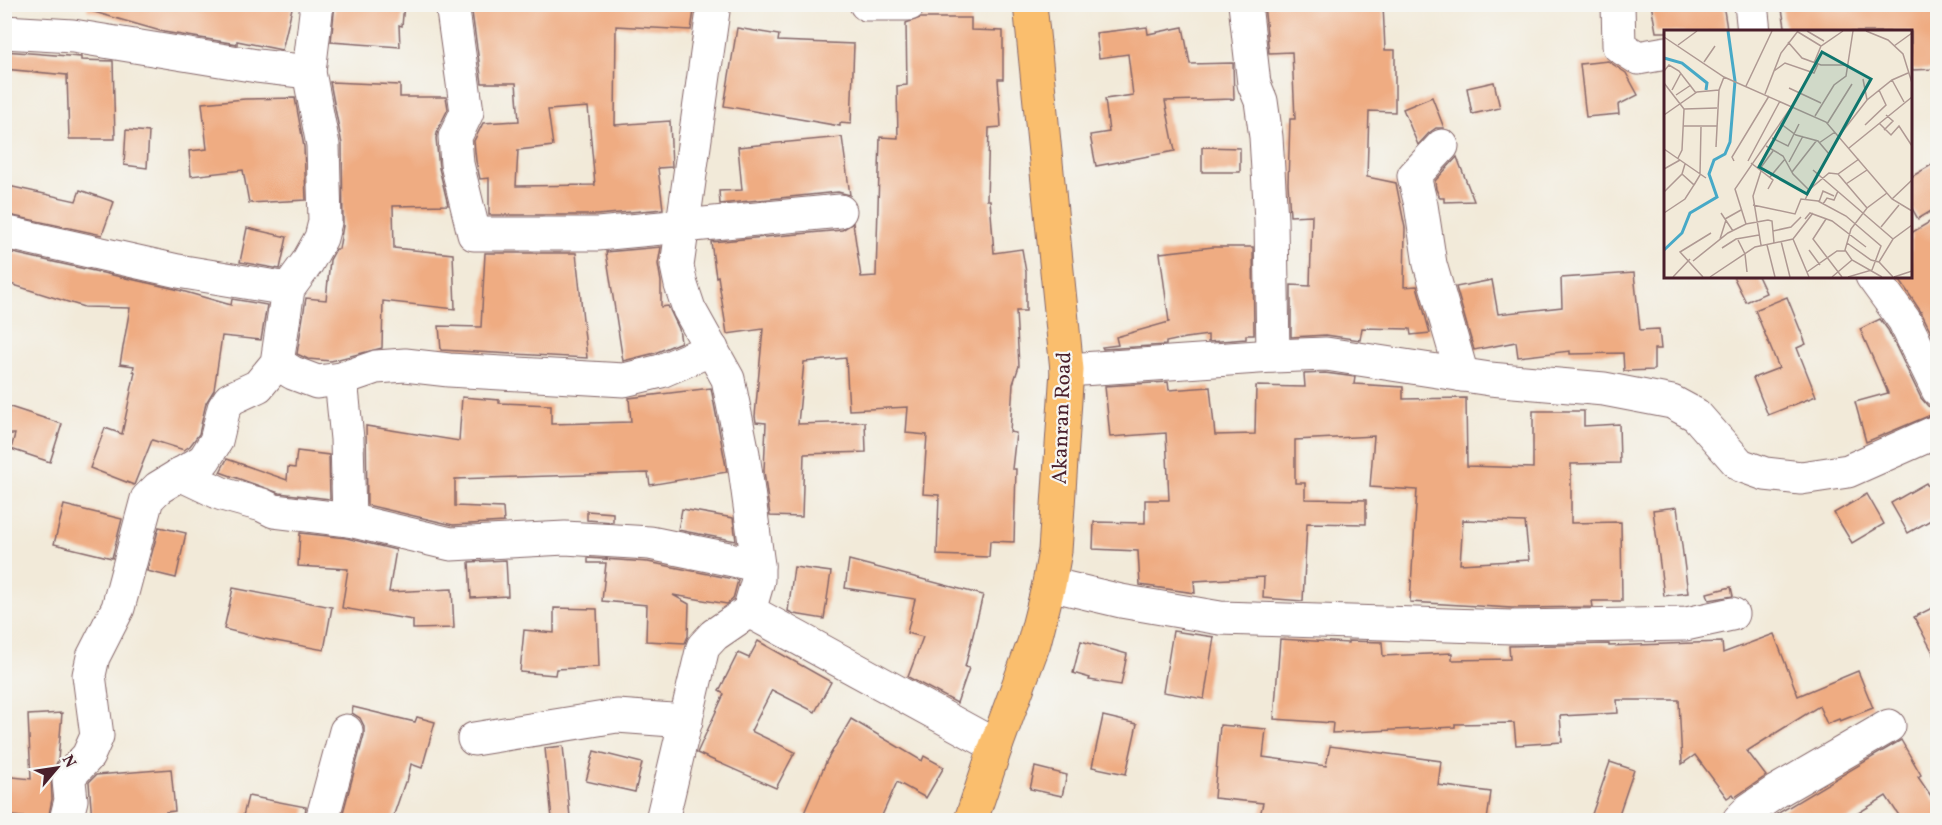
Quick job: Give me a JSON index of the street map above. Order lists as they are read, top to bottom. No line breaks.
{"streets":{"main road":["Akanran Road"]},"north":"top right"}
